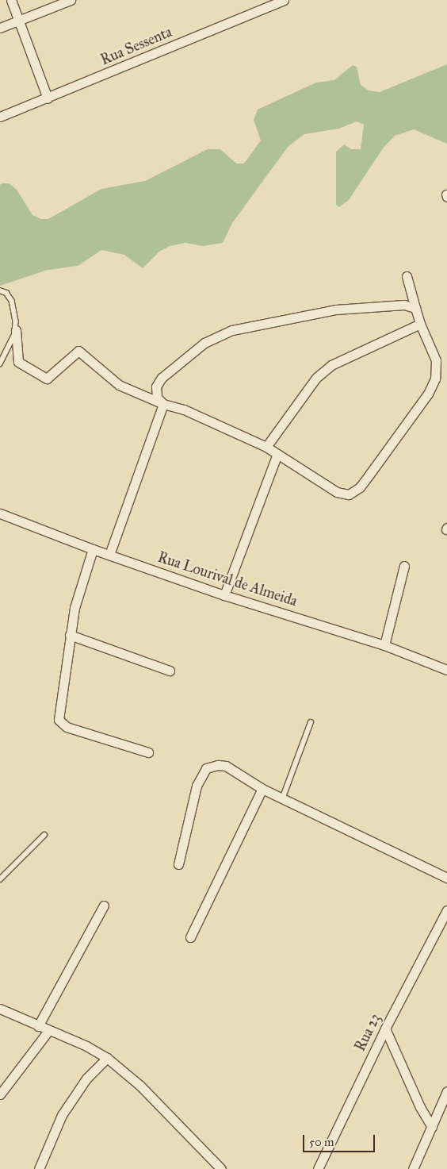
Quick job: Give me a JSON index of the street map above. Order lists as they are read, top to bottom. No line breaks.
{"streets":{"street":["Rua Sessenta","Rua Lourival de Almeida","Rua 23"]},"scale_bar":"50 m"}
